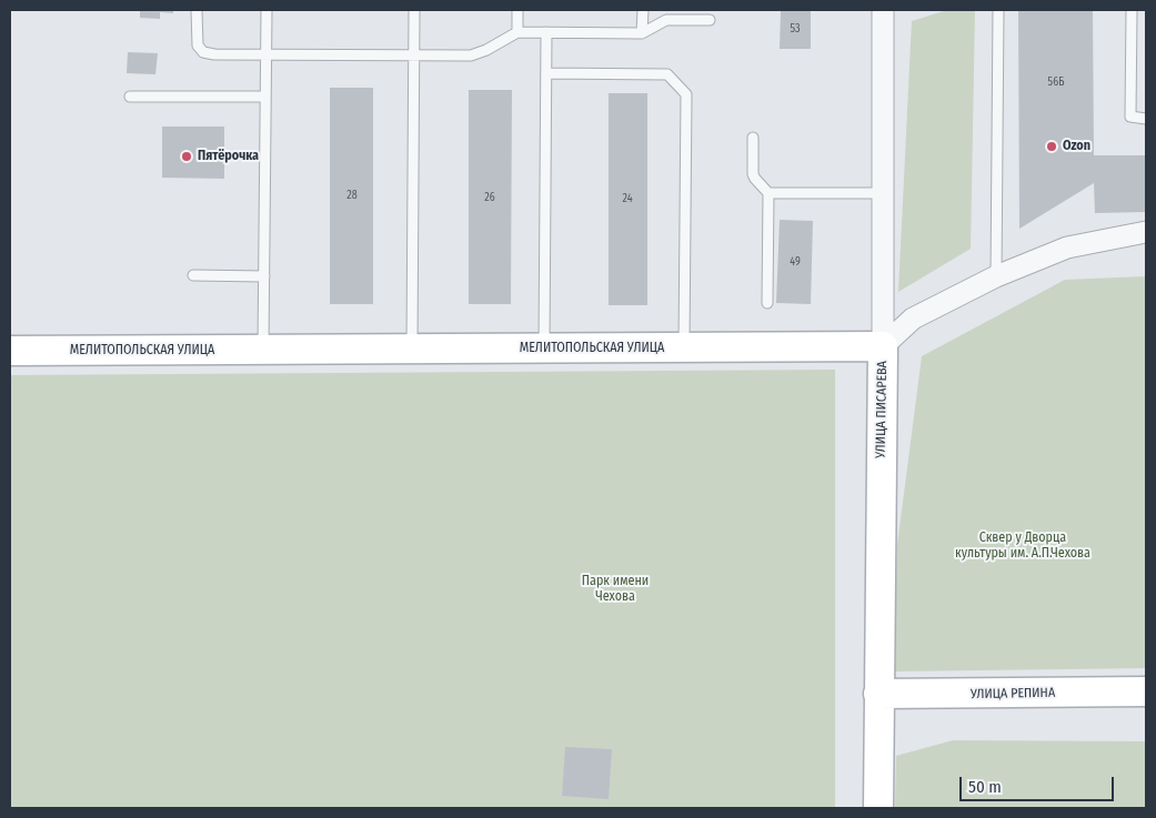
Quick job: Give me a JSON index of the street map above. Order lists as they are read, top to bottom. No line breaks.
{"streets":{"main road":["МЕЛИТОПОЛЬСКАЯ УЛИЦА","УЛИЦА ПИСАРЕВА","УЛИЦА РЕПИНА"]},"crossings":[["МЕЛИТОПОЛЬСКАЯ УЛИЦА","УЛИЦА ПИСАРЕВА"],["УЛИЦА ПИСАРЕВА","УЛИЦА РЕПИНА"]],"parks":["Сквер у Дворца культуры им. А.П.Чехова","Парк имени Чехова"],"places":["Ozon","Пятёрочка"],"house_numbers":["53","56Б","28","26","24","49"],"scale_bar":"50 m"}
